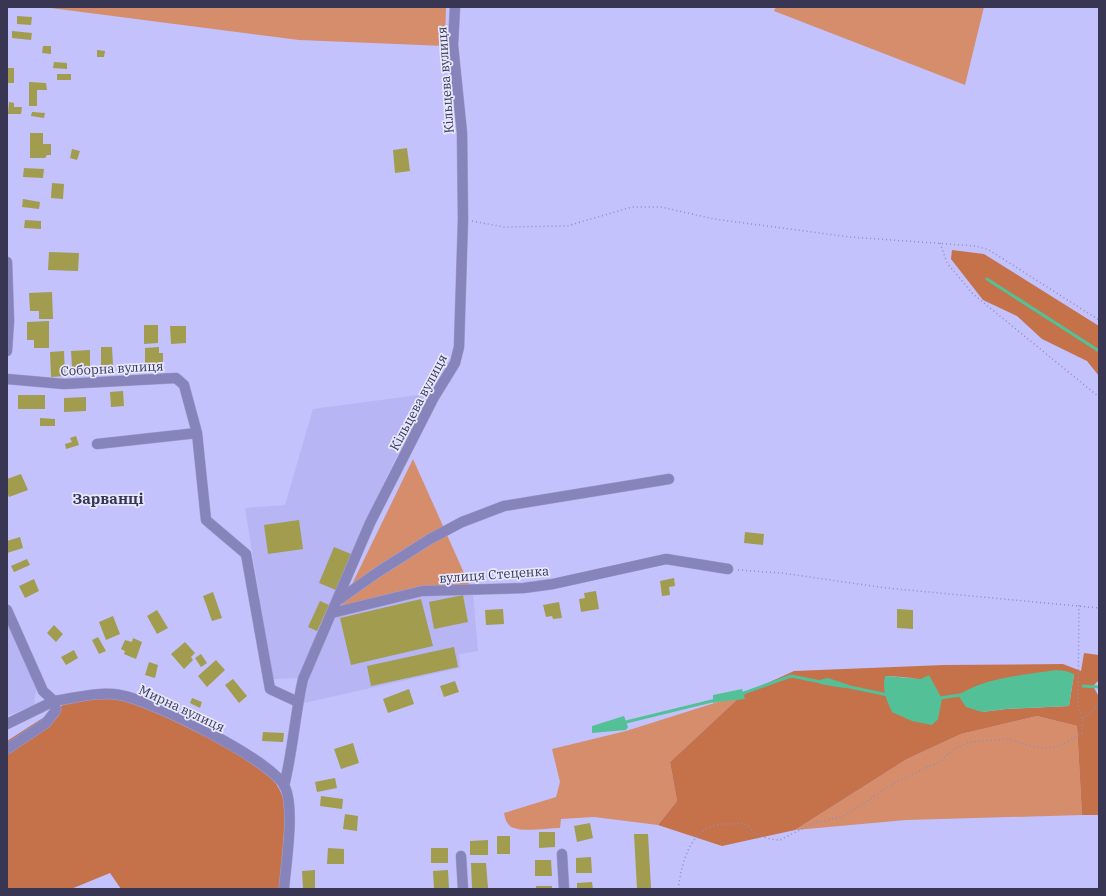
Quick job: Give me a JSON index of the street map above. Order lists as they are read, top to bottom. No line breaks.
{"streets":{"street":["Кільцева вулиця","Соборна вулиця","вулиця Стеценка","Мирна вулиця"]},"crossings":[["Кільцева вулиця","Соборна вулиця"],["Кільцева вулиця","вулиця Стеценка"],["Кільцева вулиця","Мирна вулиця"]],"districts":["Зарванці"]}
